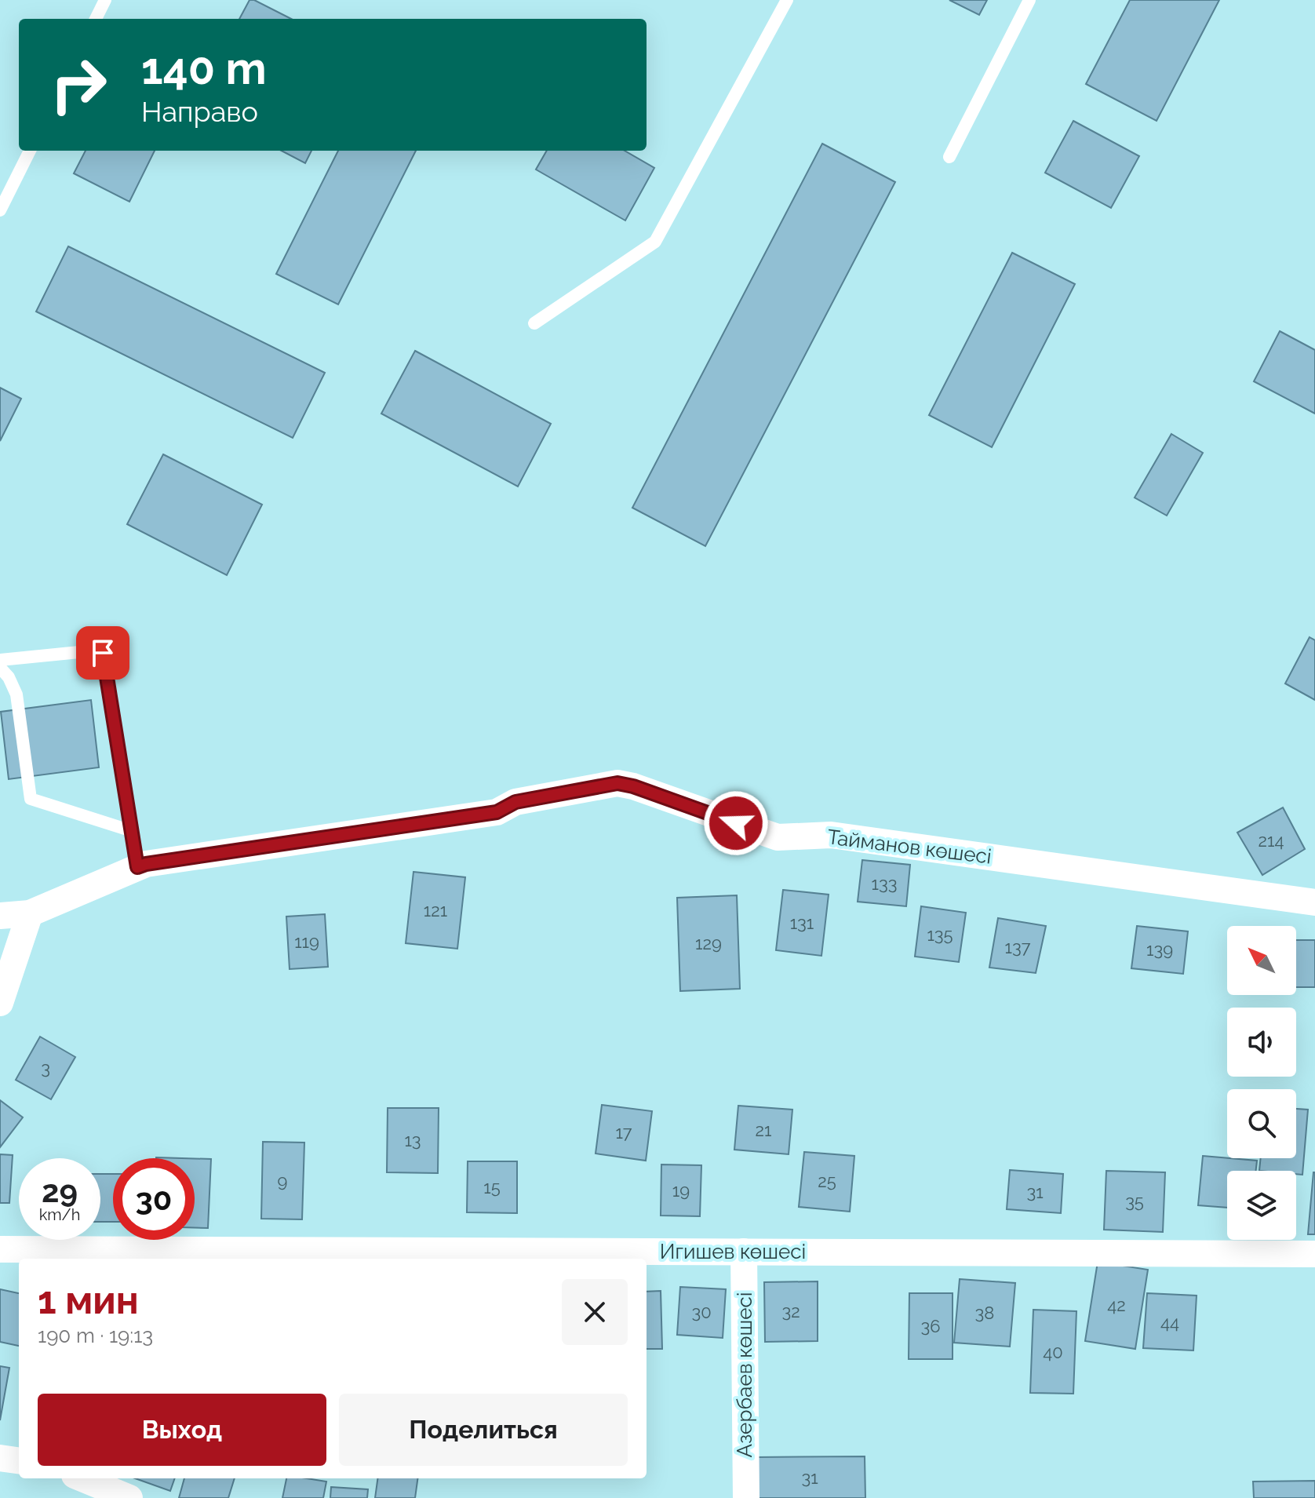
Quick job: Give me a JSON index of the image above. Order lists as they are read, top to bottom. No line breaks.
{"streets":{"street":["Тайманов көшесі","Игишев көшесі","Азербаев көшесі"]},"crossings":[["Игишев көшесі","Азербаев көшесі"]],"house_numbers":["214","133","121","131","135","119","129","137","139","3","21","17","13","9","25","15","19","31","35","42","32","30","38","44","36","40","31"],"north":"top left","page":{"turn":["140 m","Направо"],"speed":"29 km/h","limit":"30","heading":["1 мин","190 m · 19:13"],"buttons":["Выход","Поделиться"]}}
